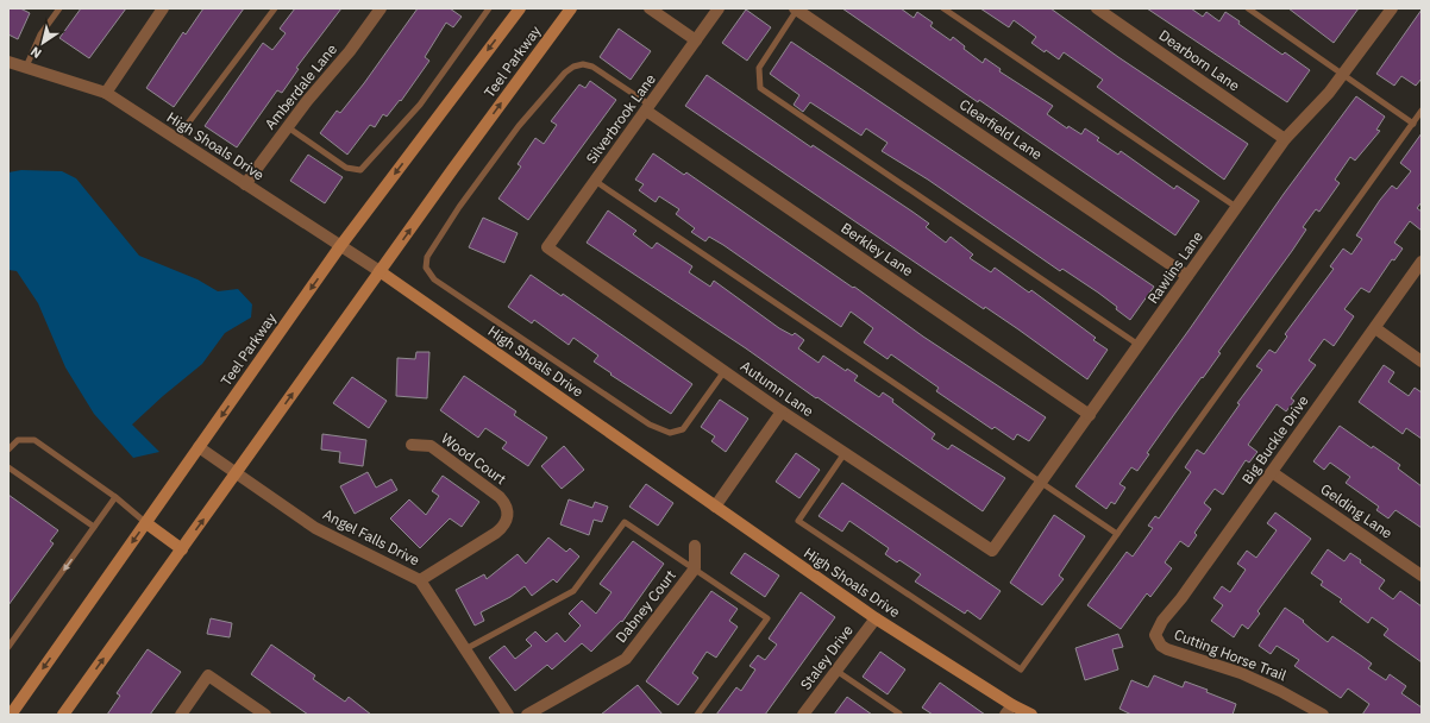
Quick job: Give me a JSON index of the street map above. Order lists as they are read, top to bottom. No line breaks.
{"streets":{"main road":["Teel Parkway","High Shoals Drive"],"street":["Dearborn Lane","Amberdale Lane","Silverbrook Lane","Clearfield Lane","Berkley Lane","Rawlins Lane","Autumn Lane","Big Buckle Drive","Wood Court","Gelding Lane","Angel Falls Drive","Dabney Court","Cutting Horse Trail","Staley Drive"]},"crossings":[["Dearborn Lane","Rawlins Lane"],["Teel Parkway","High Shoals Drive"],["Teel Parkway","Angel Falls Drive"],["Amberdale Lane","High Shoals Drive"],["Silverbrook Lane","Berkley Lane"],["Silverbrook Lane","Autumn Lane"],["Clearfield Lane","Rawlins Lane"],["High Shoals Drive","Staley Drive"],["Berkley Lane","Rawlins Lane"],["Rawlins Lane","Autumn Lane"],["Big Buckle Drive","Gelding Lane"],["Big Buckle Drive","Cutting Horse Trail"],["Wood Court","Angel Falls Drive"]],"north":"bottom left"}
